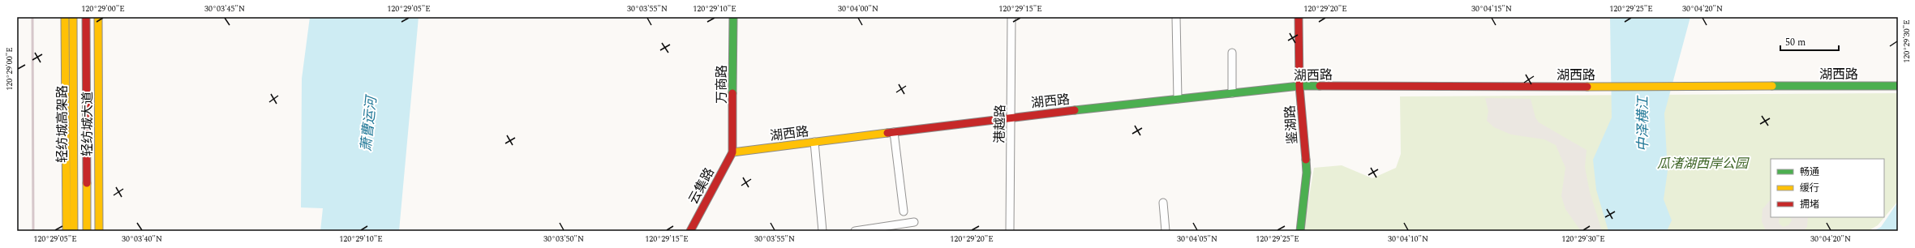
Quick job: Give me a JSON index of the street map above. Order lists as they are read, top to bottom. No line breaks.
{"streets":{"main road":["湖西路","万商路","轻纺城高架路","轻纺城大道","鉴湖路","云集路"],"street":["港越路"]},"crossings":[["湖西路","万商路"],["湖西路","港越路"],["湖西路","鉴湖路"],["湖西路","云集路"],["万商路","云集路"]],"water":["萧曹运河","中泽横江"],"parks":["瓜渚湖西岸公园"],"legend":["畅通","缓行","拥堵"],"scale_bar":"50 m","coordinates":["120°29'00\"E","30°03'45\"N","120°29'05\"E","30°03'55\"N","120°29'10\"E","30°04'00\"N","120°29'15\"E","120°29'20\"E","30°04'15\"N","120°29'25\"E","30°04'20\"N","120°29'30\"E","30°03'40\"N","30°03'50\"N","30°04'05\"N","30°04'10\"N"]}
